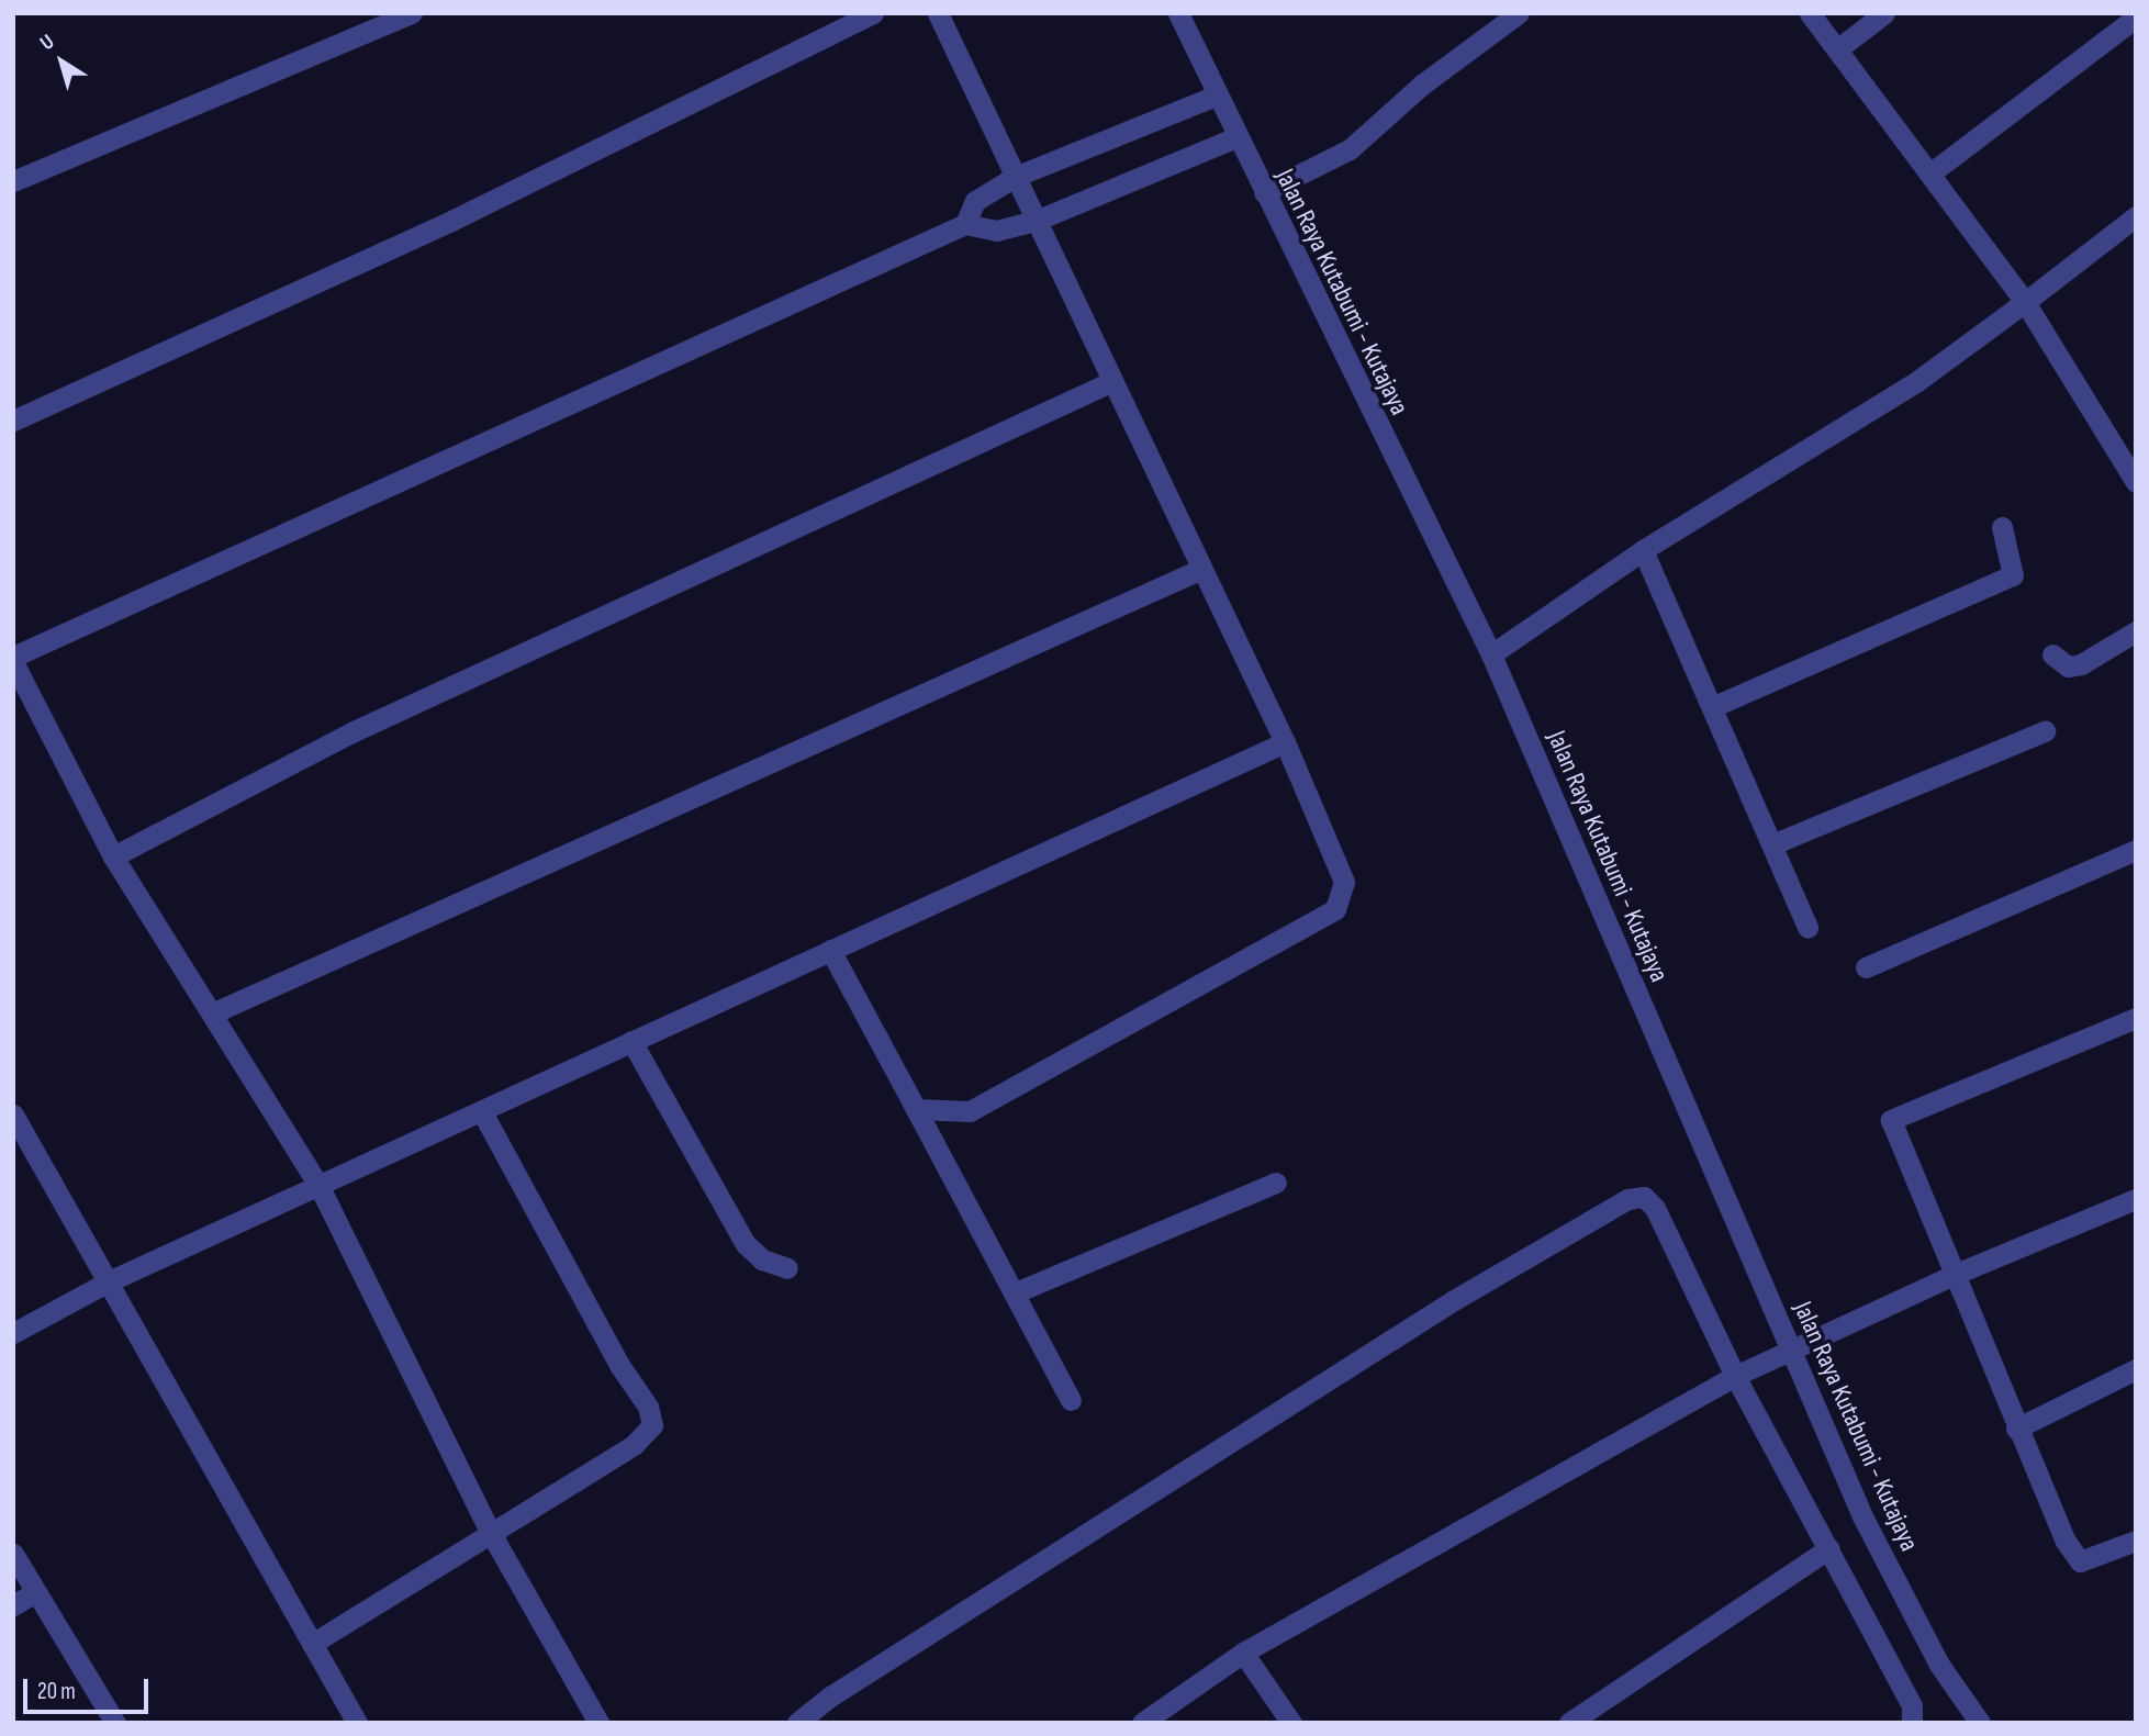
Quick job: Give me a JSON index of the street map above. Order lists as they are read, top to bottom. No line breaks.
{"streets":{"street":["Jalan Raya Kutabumi - Kutajaya"]},"scale_bar":"20 m","north":"top left"}
